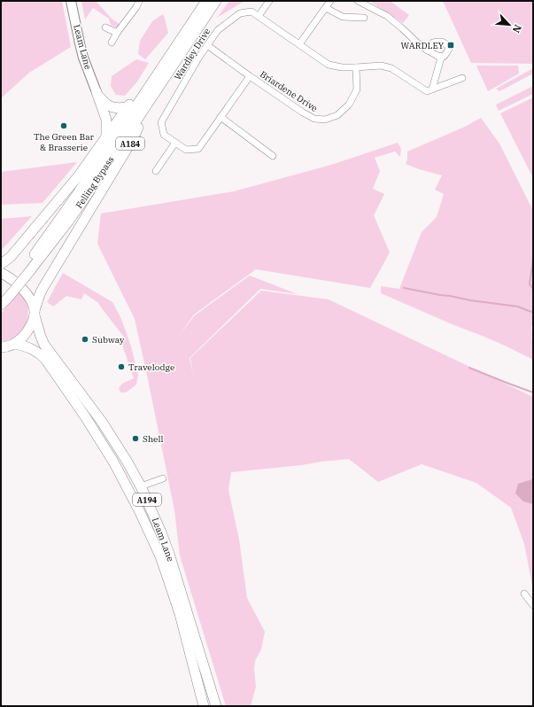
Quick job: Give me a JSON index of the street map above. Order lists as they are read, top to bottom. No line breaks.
{"streets":{"highway":["Leam Lane","A184","Felling Bypass","A194"],"street":["Wardley Drive","Briardene Drive"]},"crossings":[["Leam Lane","A184"],["Leam Lane","A194"],["Wardley Drive","Briardene Drive"],["A184","Felling Bypass"],["A184","A194"]],"places":{"transit":["WARDLEY"],"other":["The Green Bar & Brasserie","Subway","Travelodge","Shell"]},"north":"bottom right"}
